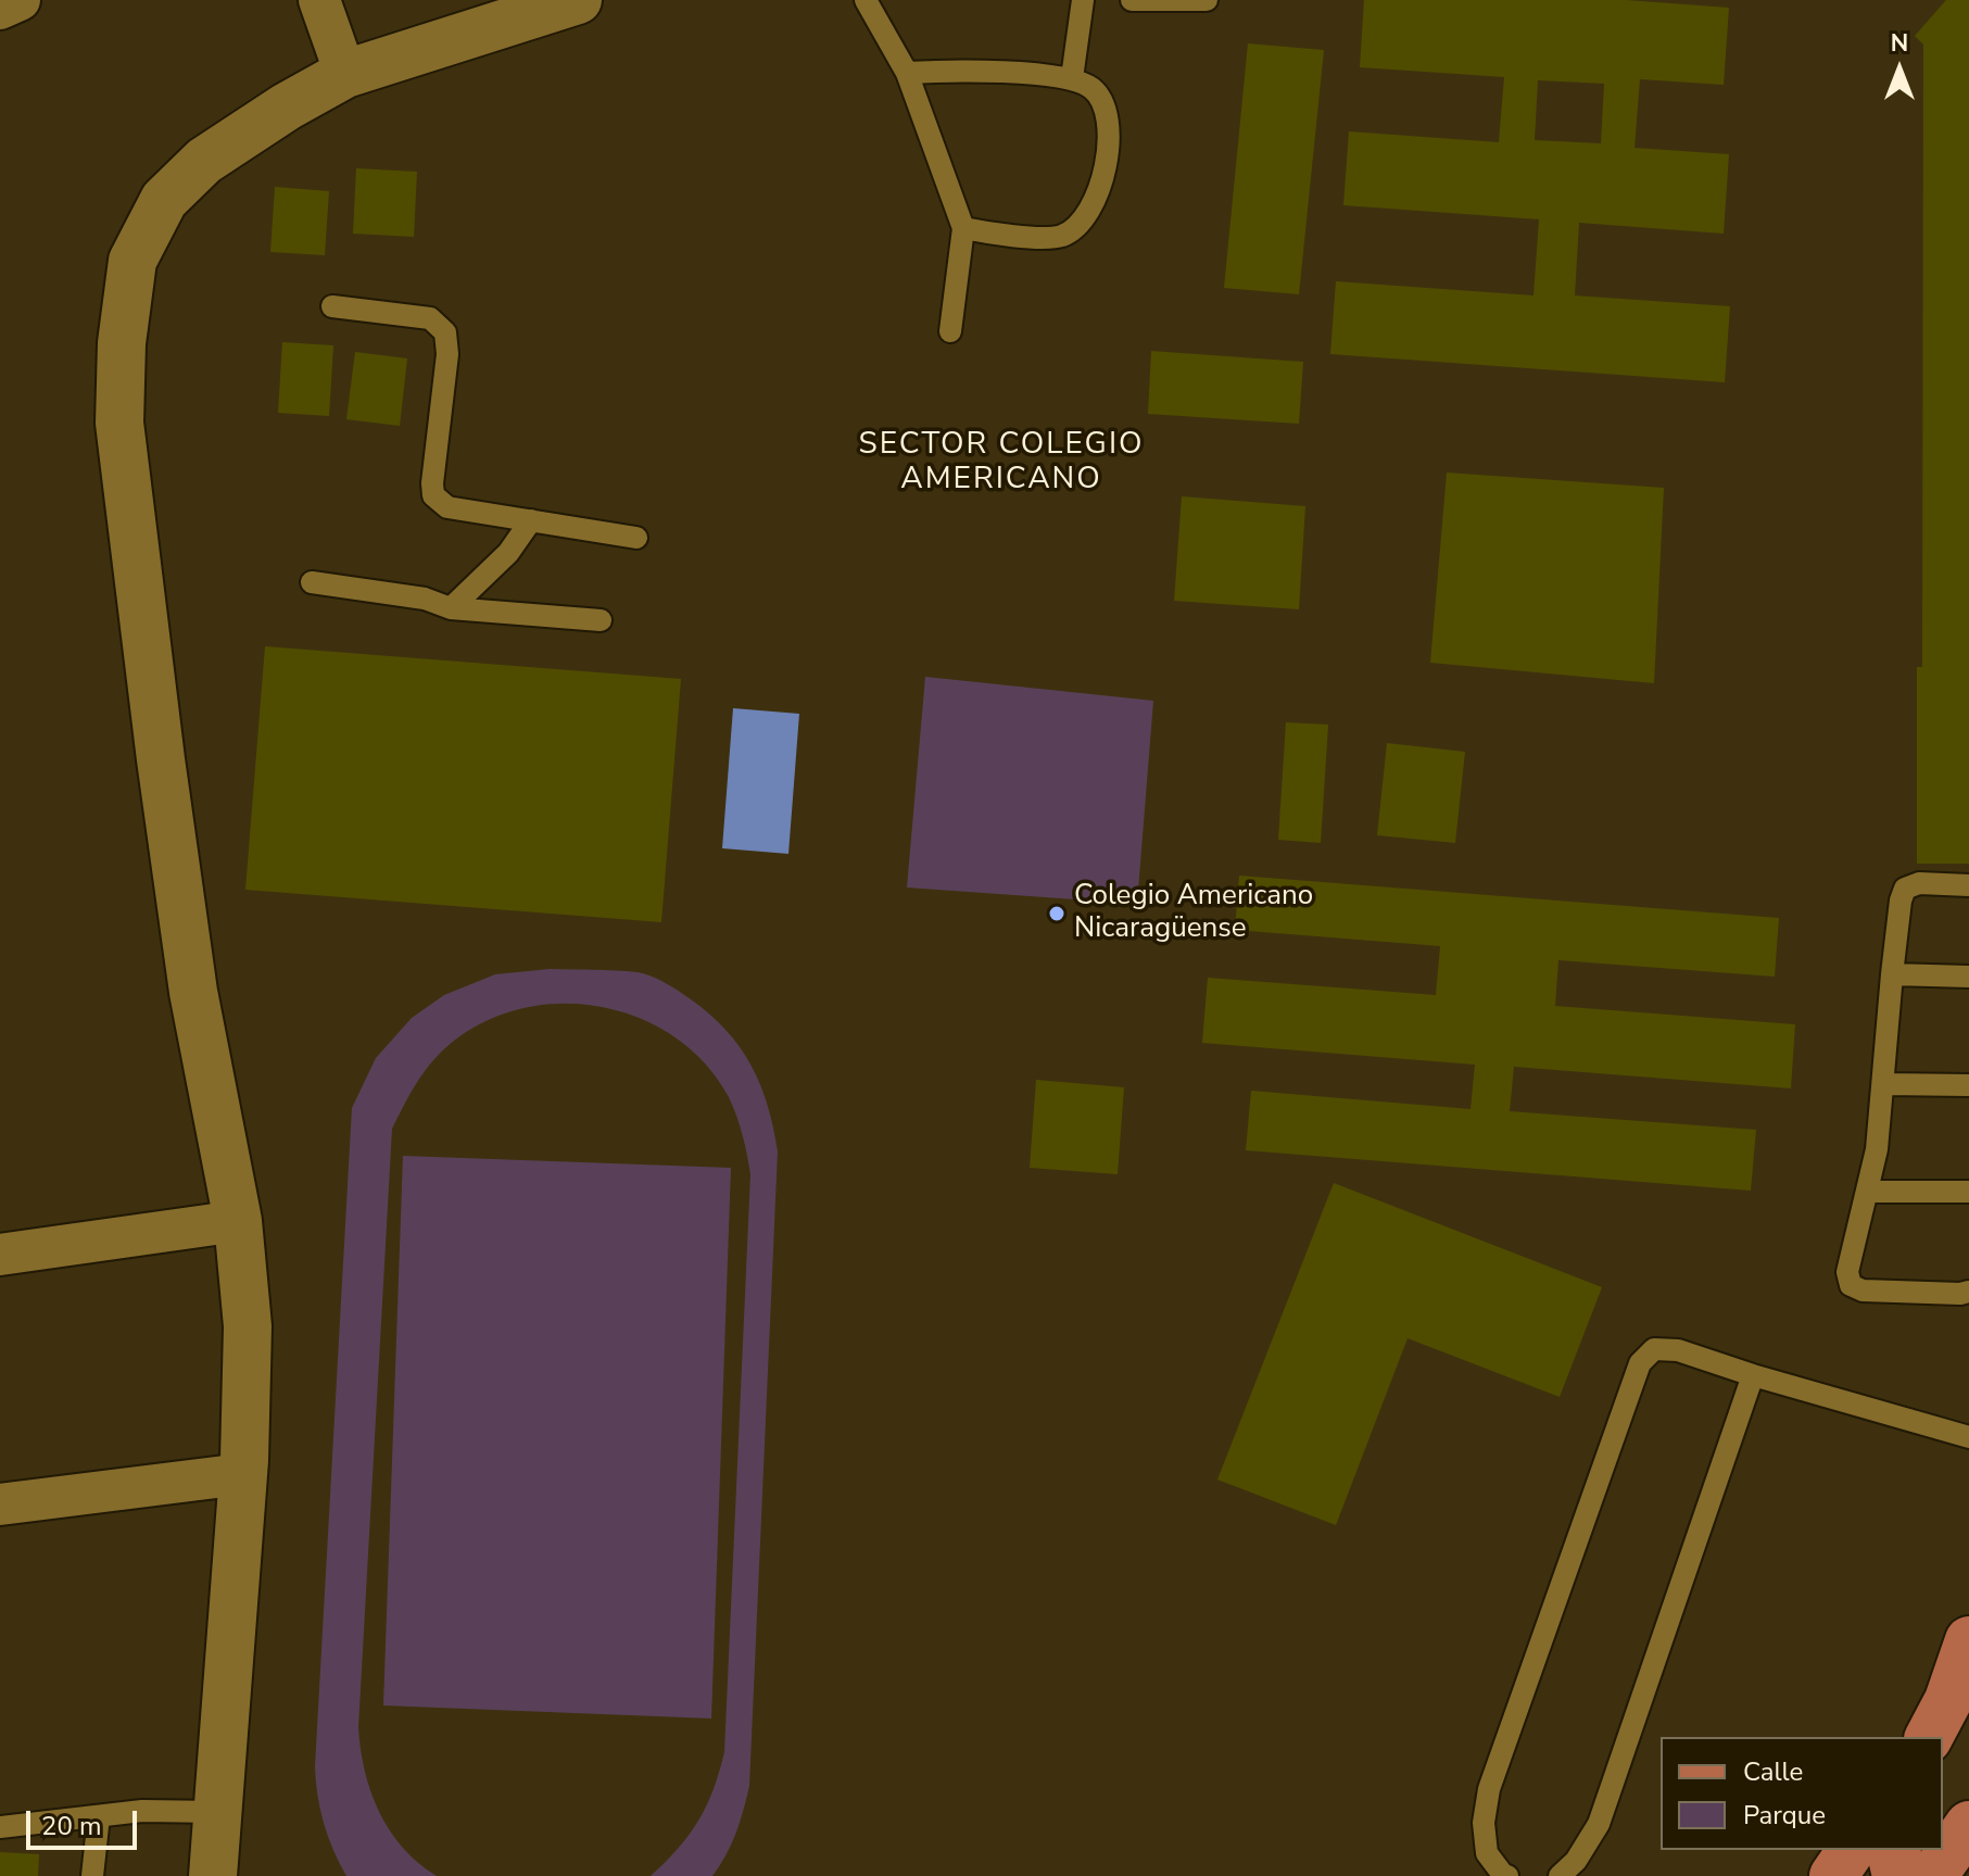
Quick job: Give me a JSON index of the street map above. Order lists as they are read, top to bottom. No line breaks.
{"districts":["SECTOR COLEGIO AMERICANO"],"places":["Colegio Americano Nicaragüense"],"legend":["Calle","Parque"],"scale_bar":"20 m","north":"top"}
